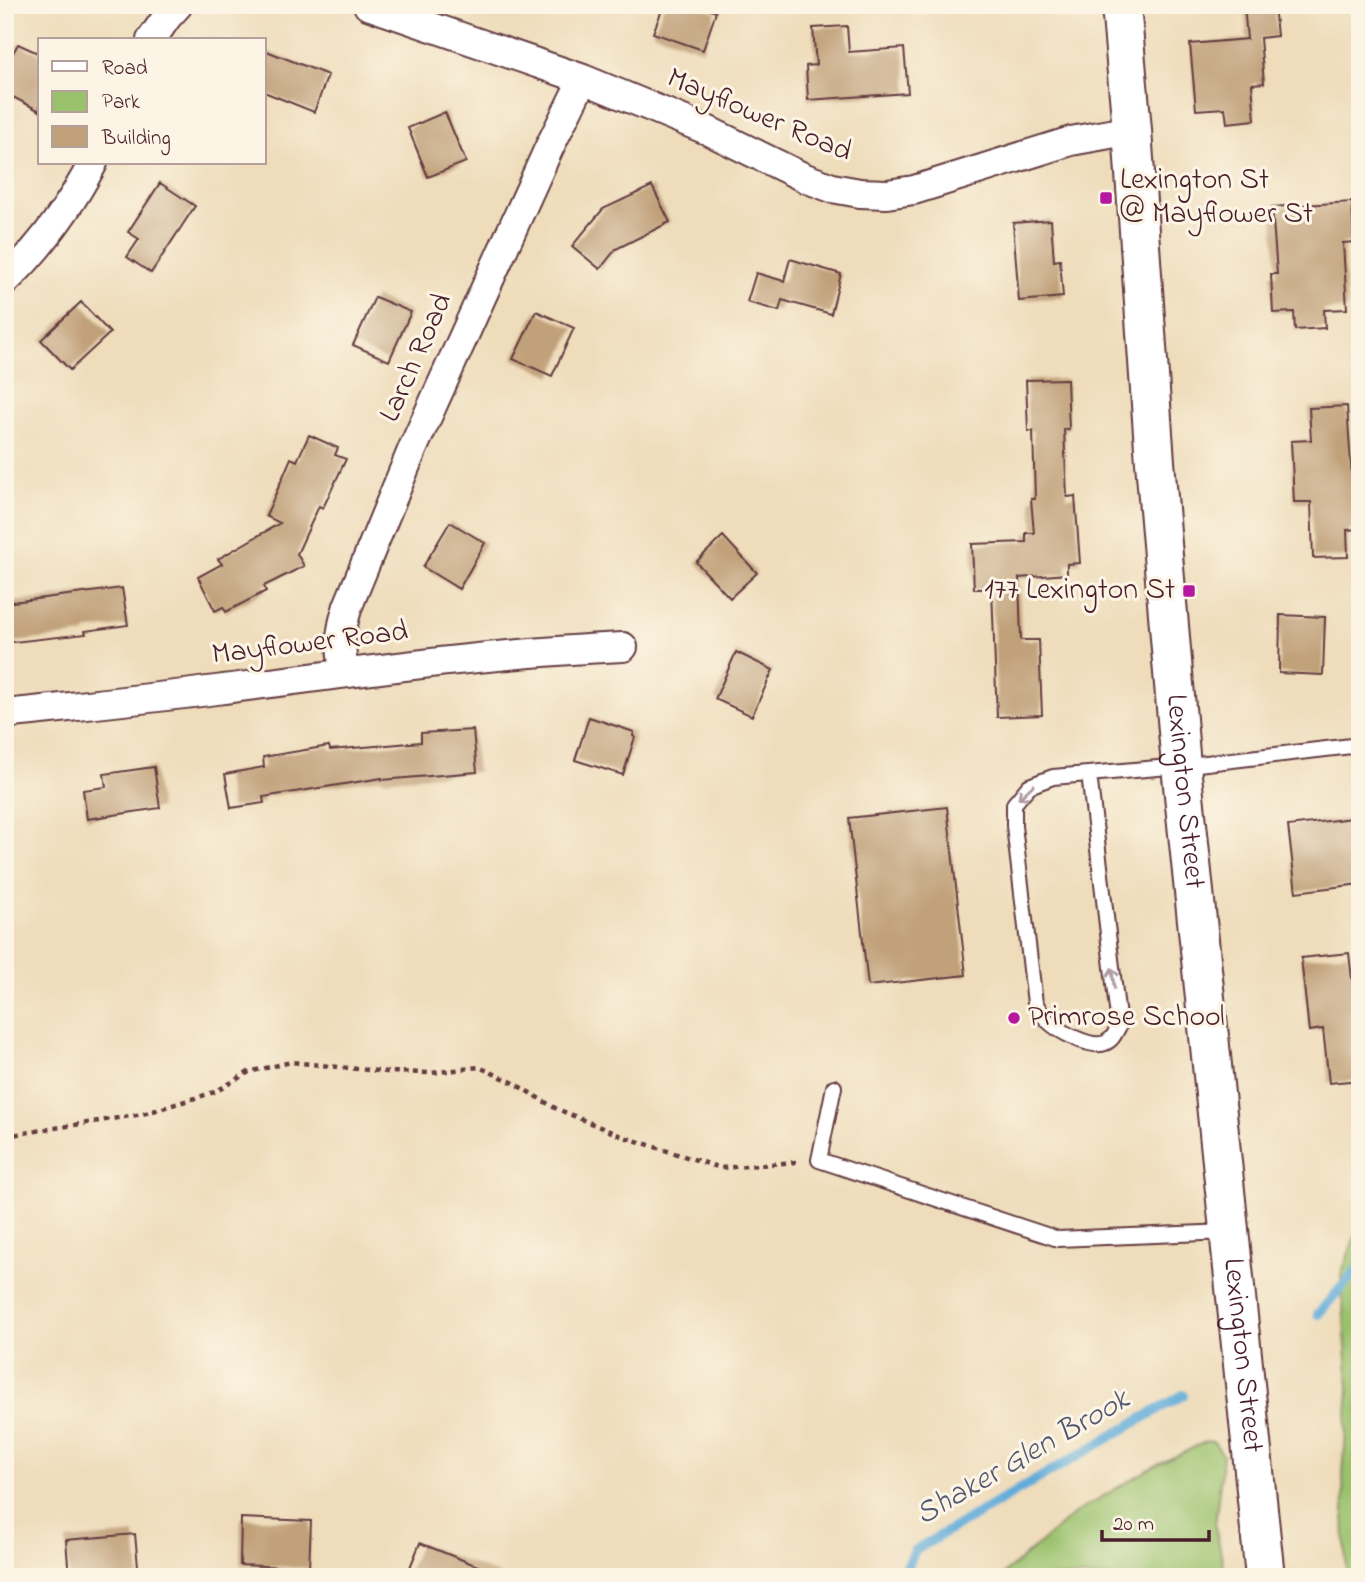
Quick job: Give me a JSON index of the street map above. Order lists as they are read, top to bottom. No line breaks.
{"streets":{"main road":["Lexington Street"],"street":["Mayflower Road","Larch Road"]},"crossings":[["Mayflower Road","Larch Road"],["Mayflower Road","Lexington Street"]],"water":["Shaker Glen Brook"],"places":{"transit":["Lexington St @ Mayflower St","177 Lexington St"],"other":["Primrose School"]},"legend":["Road","Park","Building"],"scale_bar":"20 m"}
